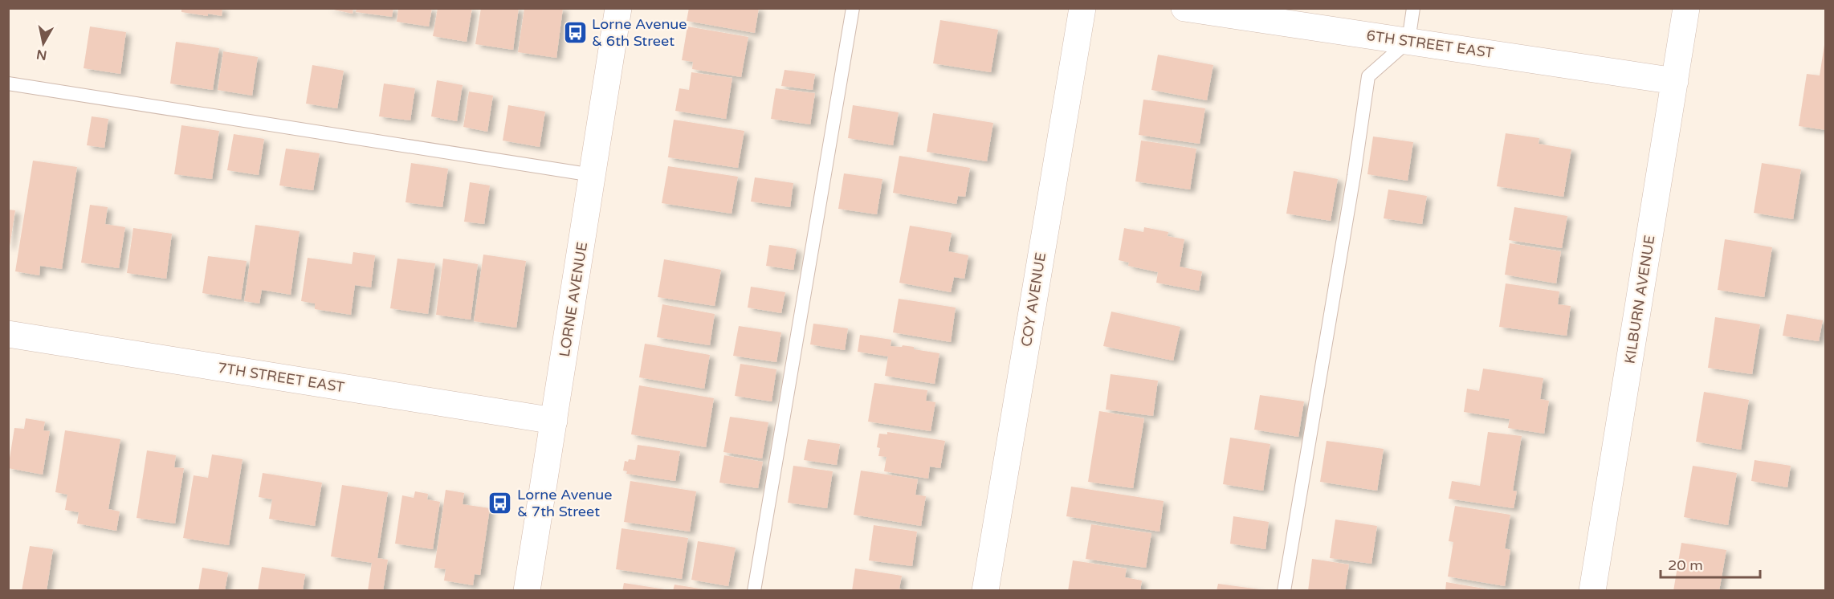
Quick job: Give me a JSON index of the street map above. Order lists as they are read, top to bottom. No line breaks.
{"streets":{"street":["6TH STREET EAST","LORNE AVENUE","COY AVENUE","KILBURN AVENUE","7TH STREET EAST"]},"crossings":[["6TH STREET EAST","KILBURN AVENUE"],["LORNE AVENUE","7TH STREET EAST"]],"places":{"bus stop":["Lorne Avenue & 6th Street","Lorne Avenue & 7th Street"]},"scale_bar":"20 m","north":"bottom"}
